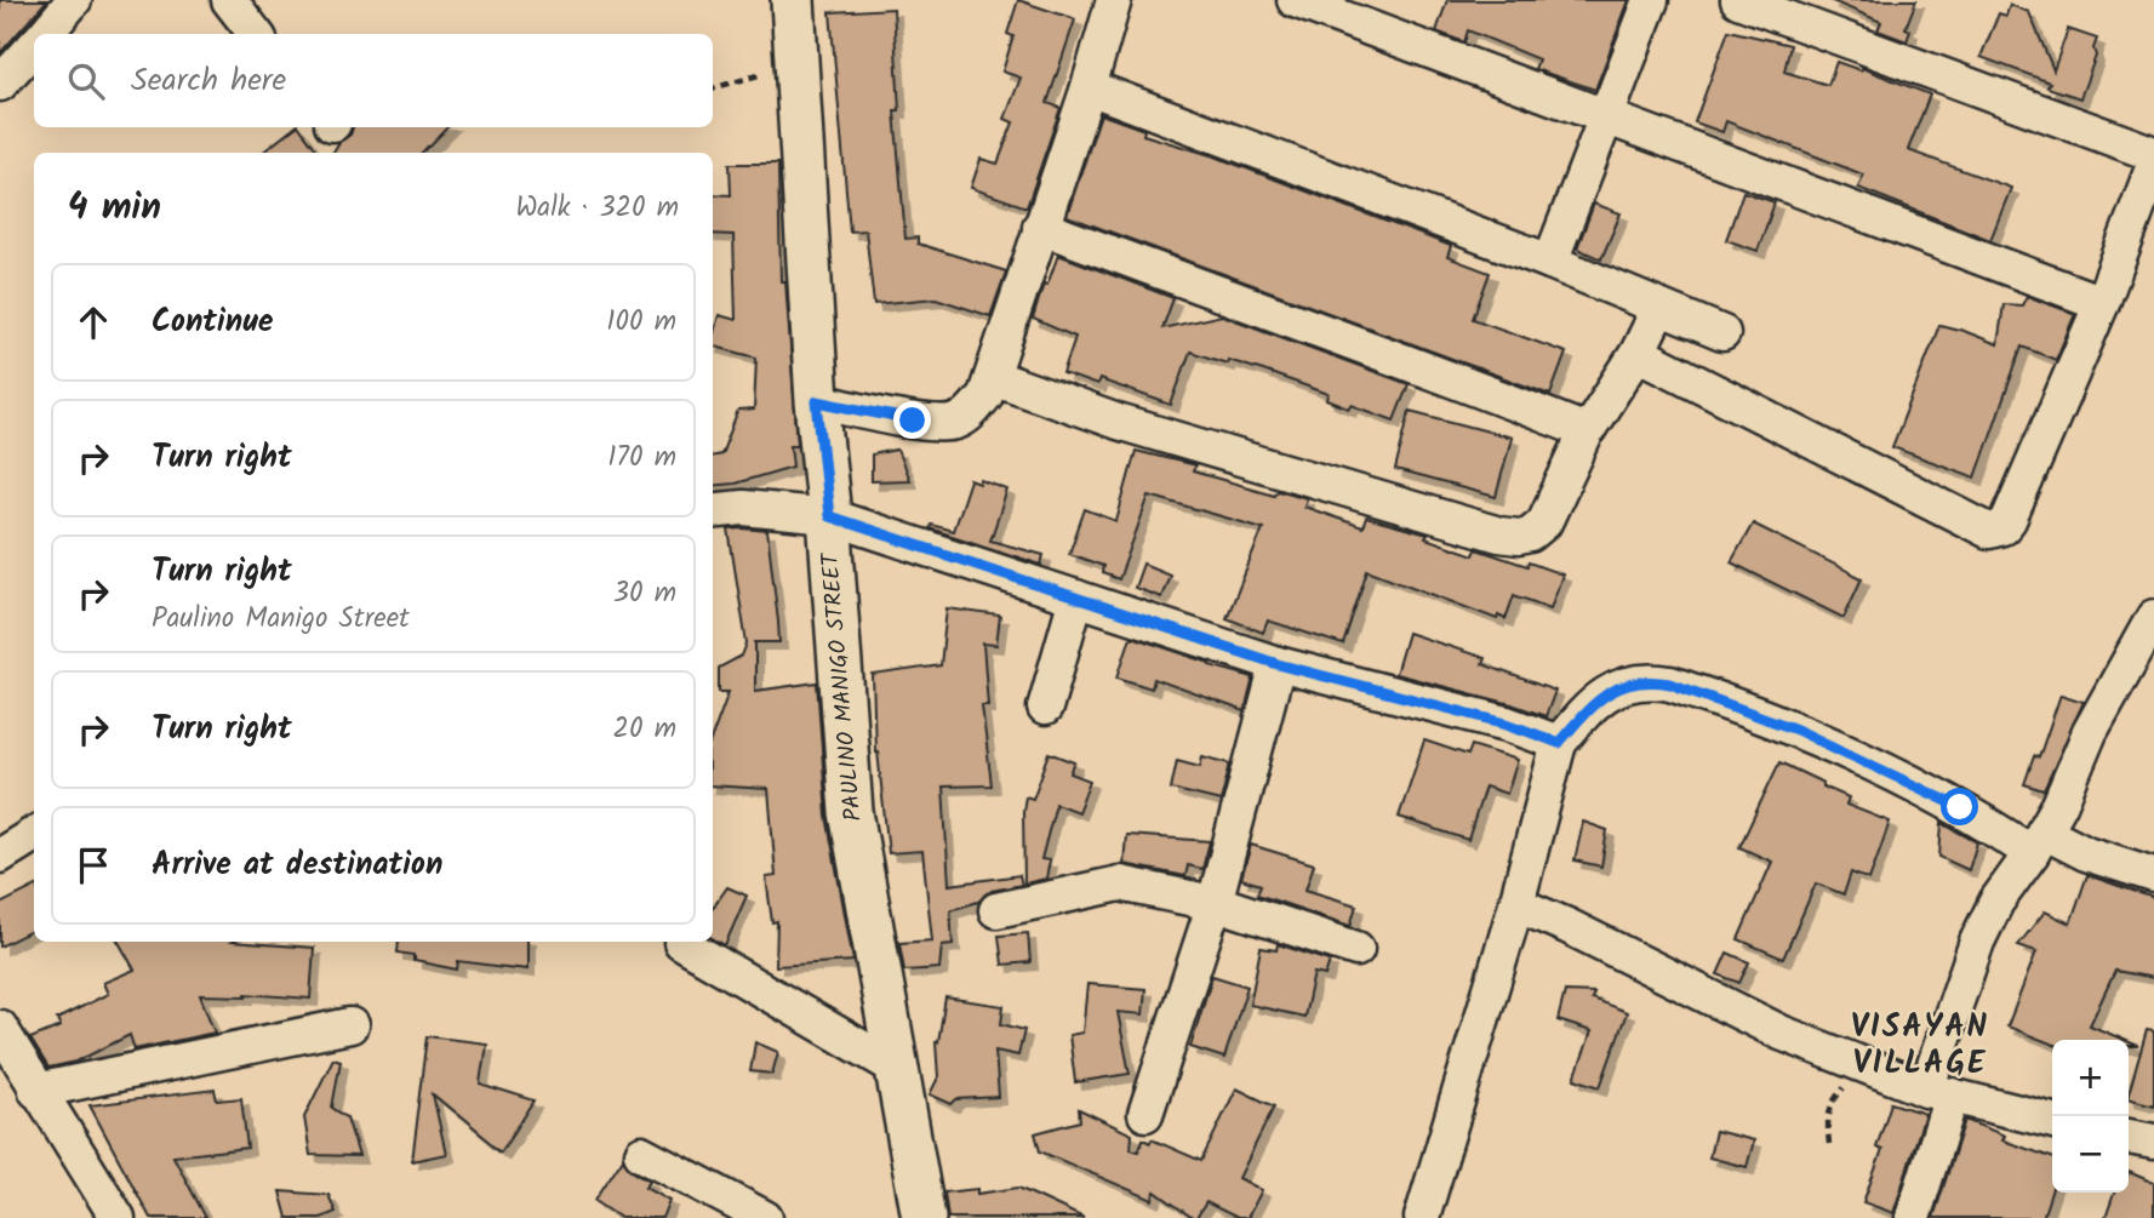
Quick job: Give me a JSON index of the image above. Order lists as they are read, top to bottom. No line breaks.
{"streets":{"street":["PAULINO MANIGO STREET"]},"districts":["VISAYAN VILLAGE"],"page":{"search":"Search here","heading":["4 min","Walk · 320 m"],"list":[["Continue","100 m"],["Turn right","170 m"],["Turn right","Paulino Manigo Street","30 m"],["Turn right","20 m"],"Arrive at destination"],"map_buttons":["+","−"]}}
